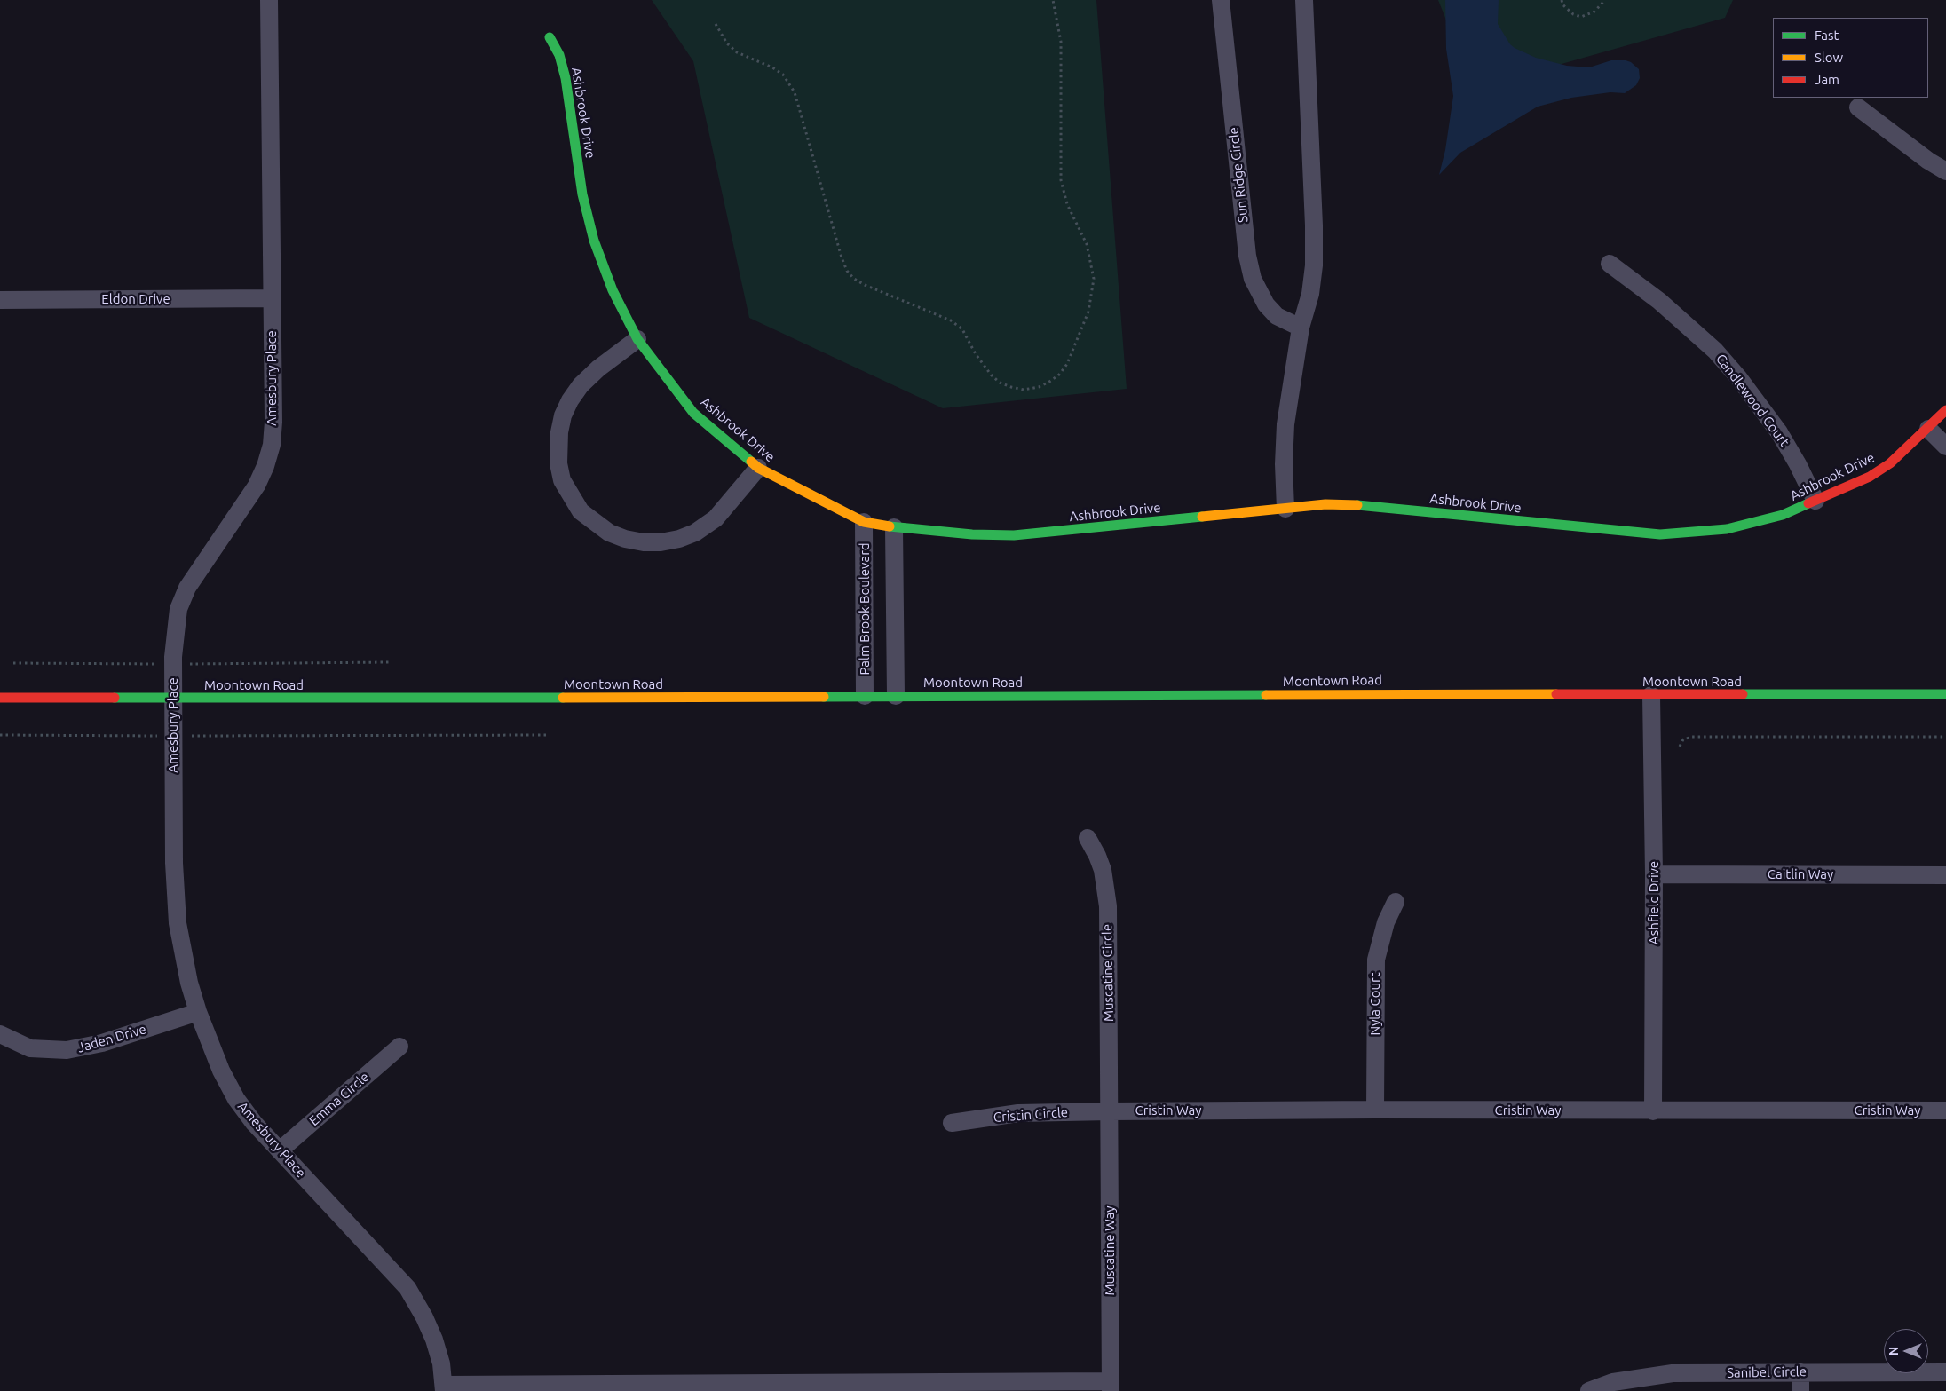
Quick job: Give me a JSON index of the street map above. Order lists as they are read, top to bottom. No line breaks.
{"streets":{"street":["Ashbrook Drive","Sun Ridge Circle","Eldon Drive","Amesbury Place","Candlewood Court","Palm Brook Boulevard","Moontown Road","Caitlin Way","Ashfield Drive","Muscatine Circle","Nyla Court","Jaden Drive","Emma Circle","Cristin Way","Cristin Circle","Muscatine Way","Sanibel Circle"]},"crossings":[["Ashbrook Drive","Candlewood Court"],["Ashbrook Drive","Palm Brook Boulevard"],["Eldon Drive","Amesbury Place"],["Amesbury Place","Moontown Road"],["Amesbury Place","Jaden Drive"],["Amesbury Place","Emma Circle"],["Palm Brook Boulevard","Moontown Road"],["Moontown Road","Ashfield Drive"],["Caitlin Way","Ashfield Drive"],["Ashfield Drive","Cristin Way"],["Muscatine Circle","Cristin Way"],["Muscatine Circle","Cristin Circle"],["Muscatine Circle","Muscatine Way"],["Nyla Court","Cristin Way"],["Cristin Way","Cristin Circle"],["Cristin Way","Muscatine Way"],["Cristin Circle","Muscatine Way"]],"legend":["Fast","Slow","Jam"],"north":"left"}
